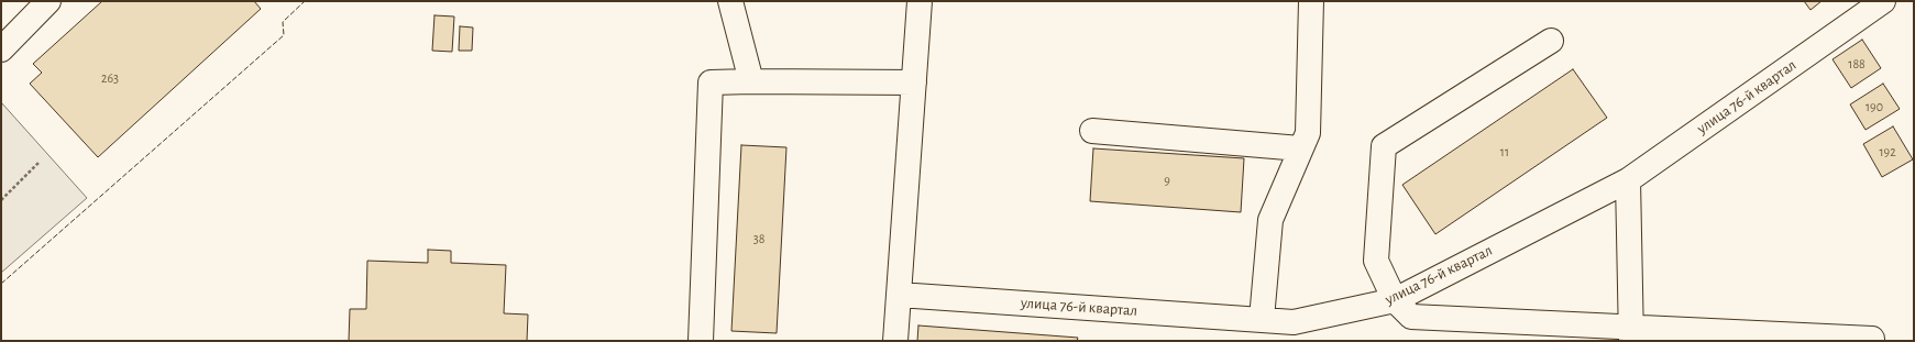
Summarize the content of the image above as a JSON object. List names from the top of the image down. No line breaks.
{"streets":{"street":["улица 76-й квартал"]},"house_numbers":["188","263","190","11","192","9","38"]}
